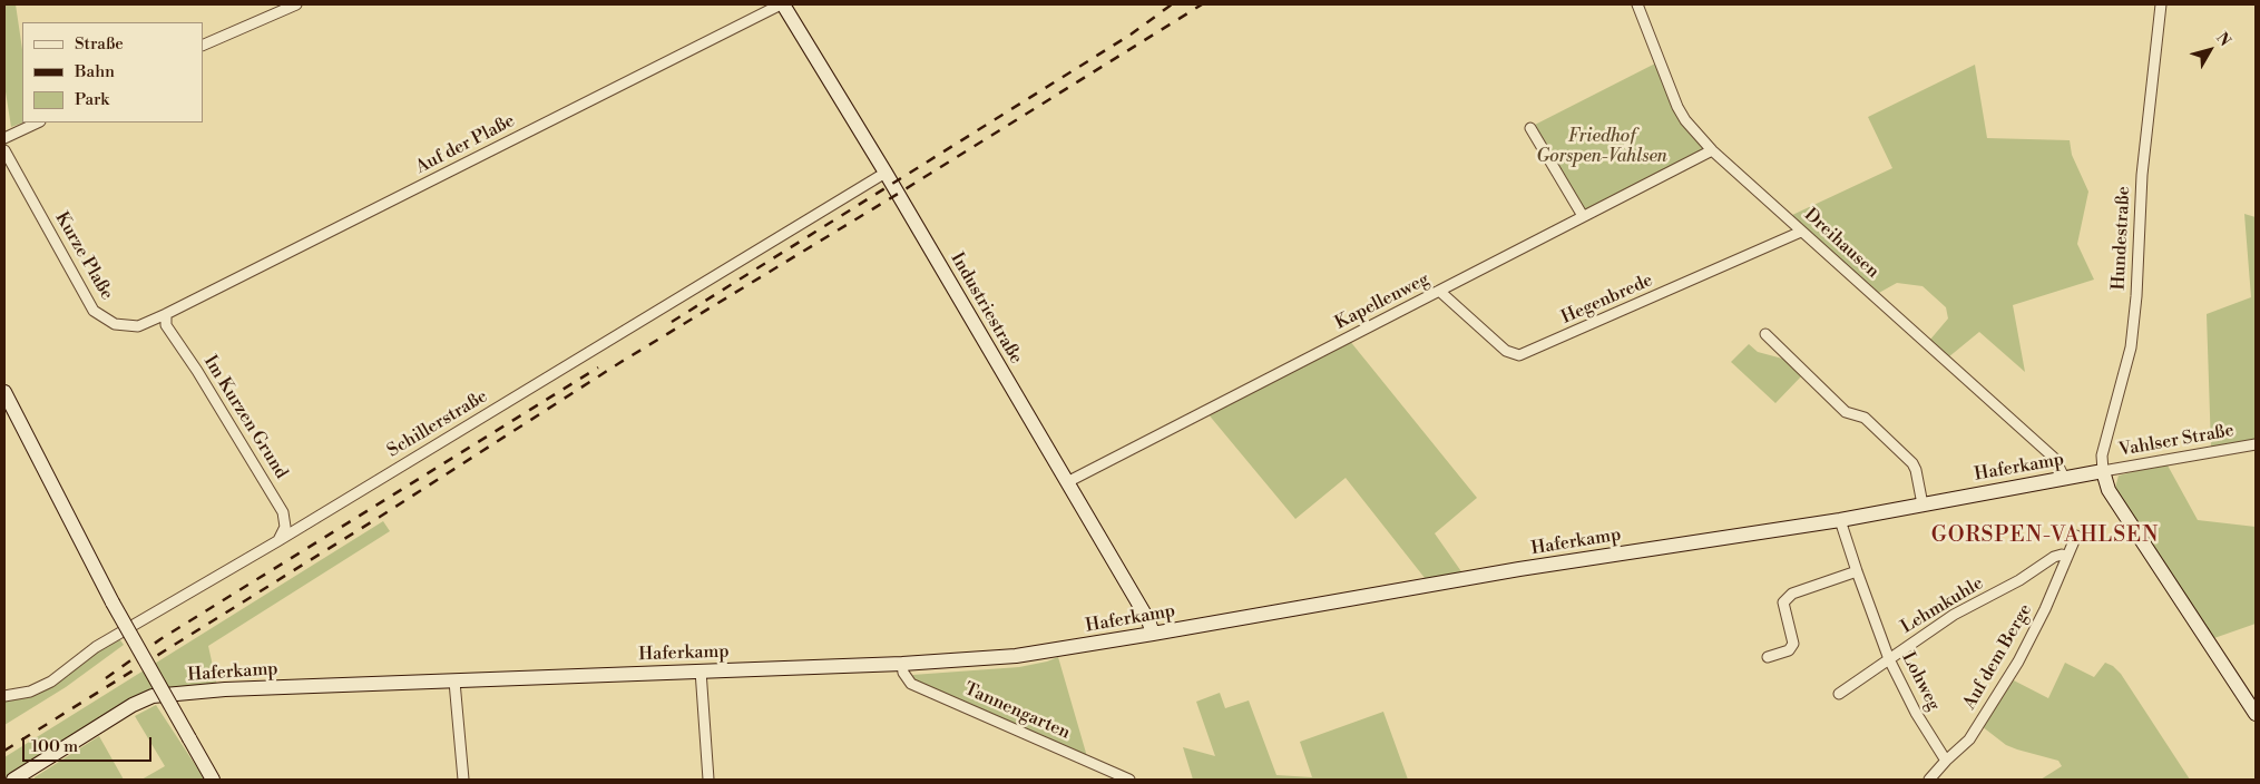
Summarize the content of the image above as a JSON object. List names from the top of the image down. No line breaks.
{"streets":{"street":["Auf der Plaße","Hundestraße","Dreihausen","Kurze Plaße","Hegenbrede","Kapellenweg","Industriestraße","Im Kurzen Grund","Schillerstraße","Vahlser Straße","Haferkamp","Lehmkuhle","Auf dem Berge","Lohweg","Tannengarten"]},"crossings":[["Auf der Plaße","Kurze Plaße"],["Auf der Plaße","Industriestraße"],["Auf der Plaße","Im Kurzen Grund"],["Hundestraße","Vahlser Straße"],["Hundestraße","Haferkamp"],["Dreihausen","Hegenbrede"],["Dreihausen","Kapellenweg"],["Dreihausen","Haferkamp"],["Kurze Plaße","Im Kurzen Grund"],["Hegenbrede","Kapellenweg"],["Kapellenweg","Industriestraße"],["Industriestraße","Schillerstraße"],["Industriestraße","Haferkamp"],["Im Kurzen Grund","Schillerstraße"],["Vahlser Straße","Haferkamp"],["Haferkamp","Lohweg"],["Haferkamp","Tannengarten"],["Lehmkuhle","Auf dem Berge"],["Lehmkuhle","Lohweg"],["Auf dem Berge","Lohweg"]],"districts":["GORSPEN-VAHLSEN"],"parks":["Friedhof Gorspen-Vahlsen"],"legend":["Straße","Bahn","Park"],"scale_bar":"100 m","north":"top right"}
